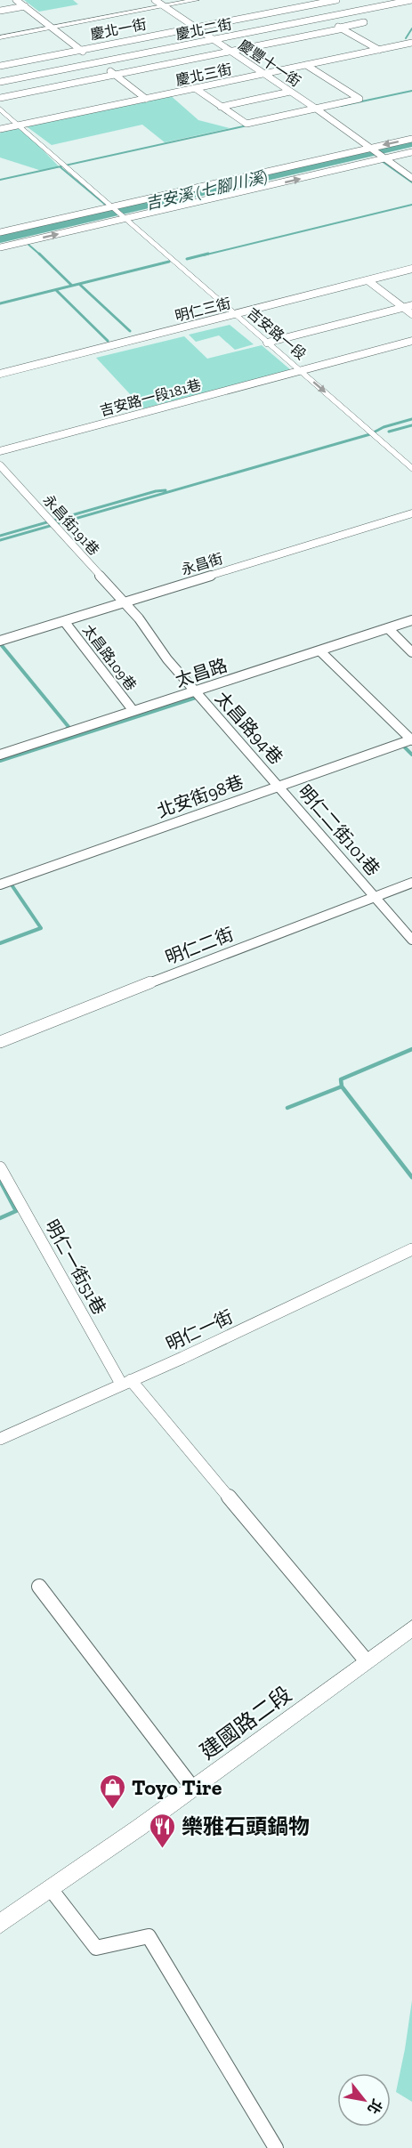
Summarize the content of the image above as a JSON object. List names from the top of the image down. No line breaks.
{"streets":{"street":["慶北一街","慶北二街","慶豐十一街","慶北三街","明仁三街","吉安路一段","吉安路一段181巷","永昌街191巷","永昌街","太昌路109巷","太昌路","太昌路94巷","北安街98巷","明仁二街101巷","明仁二街","明仁一街51巷","明仁一街","建國路二段"]},"crossings":[["慶北一街","慶豐十一街"],["慶北二街","慶豐十一街"],["慶豐十一街","慶北三街"],["明仁三街","吉安路一段"],["吉安路一段","吉安路一段181巷"],["永昌街191巷","永昌街"],["永昌街191巷","太昌路"],["永昌街191巷","太昌路94巷"],["永昌街","太昌路109巷"],["太昌路109巷","太昌路"],["太昌路","太昌路94巷"],["太昌路94巷","北安街98巷"],["太昌路94巷","明仁二街101巷"],["北安街98巷","明仁二街101巷"],["明仁二街101巷","明仁二街"],["明仁一街51巷","明仁一街"],["明仁一街51巷","建國路二段"]],"water":["吉安溪 (七腳川溪)"],"places":{"shop":["Toyo Tire"],"restaurant":["樂雅石頭鍋物"]},"north":"bottom right"}
